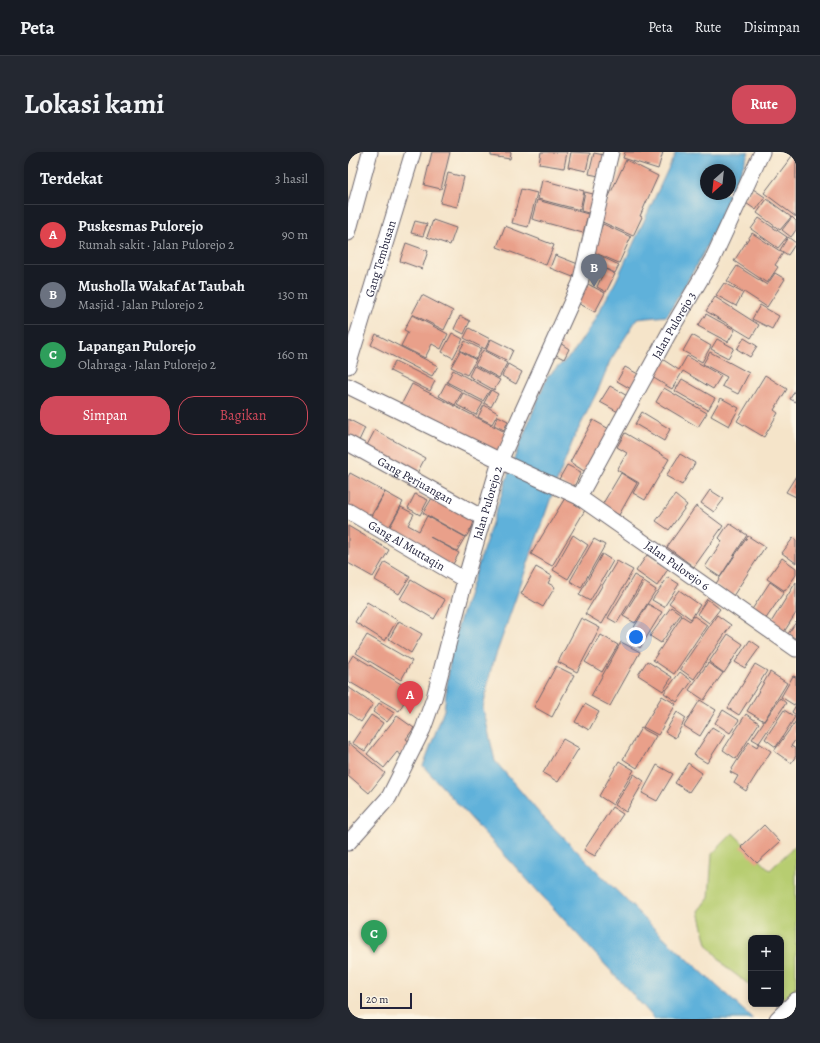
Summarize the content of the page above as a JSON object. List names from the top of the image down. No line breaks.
{"streets":{"street":["Gang Tembusan","Jalan Pulorejo 3","Gang Perjuangan","Jalan Pulorejo 2","Gang Al Muttaqin","Jalan Pulorejo 6"]},"crossings":[["Jalan Pulorejo 3","Jalan Pulorejo 6"],["Gang Perjuangan","Jalan Pulorejo 2"],["Jalan Pulorejo 2","Gang Al Muttaqin"],["Jalan Pulorejo 2","Jalan Pulorejo 6"]],"scale_bar":"20 m","north":"bottom left","page":{"header":"Peta","nav":["Peta","Rute","Disimpan"],"title":"Lokasi kami","buttons":["Rute",["Simpan","Bagikan"]],"heading":["Terdekat","3 hasil"],"list":[{"mark":"A","name":"Puskesmas Pulorejo","note":"Rumah sakit · Jalan Pulorejo 2","value":"90 m"},{"mark":"B","name":"Musholla Wakaf At Taubah","note":"Masjid · Jalan Pulorejo 2","value":"130 m"},{"mark":"C","name":"Lapangan Pulorejo","note":"Olahraga · Jalan Pulorejo 2","value":"160 m"}],"pins":["B","A","C"],"map_buttons":["+","−"],"scale":"20 m"}}
